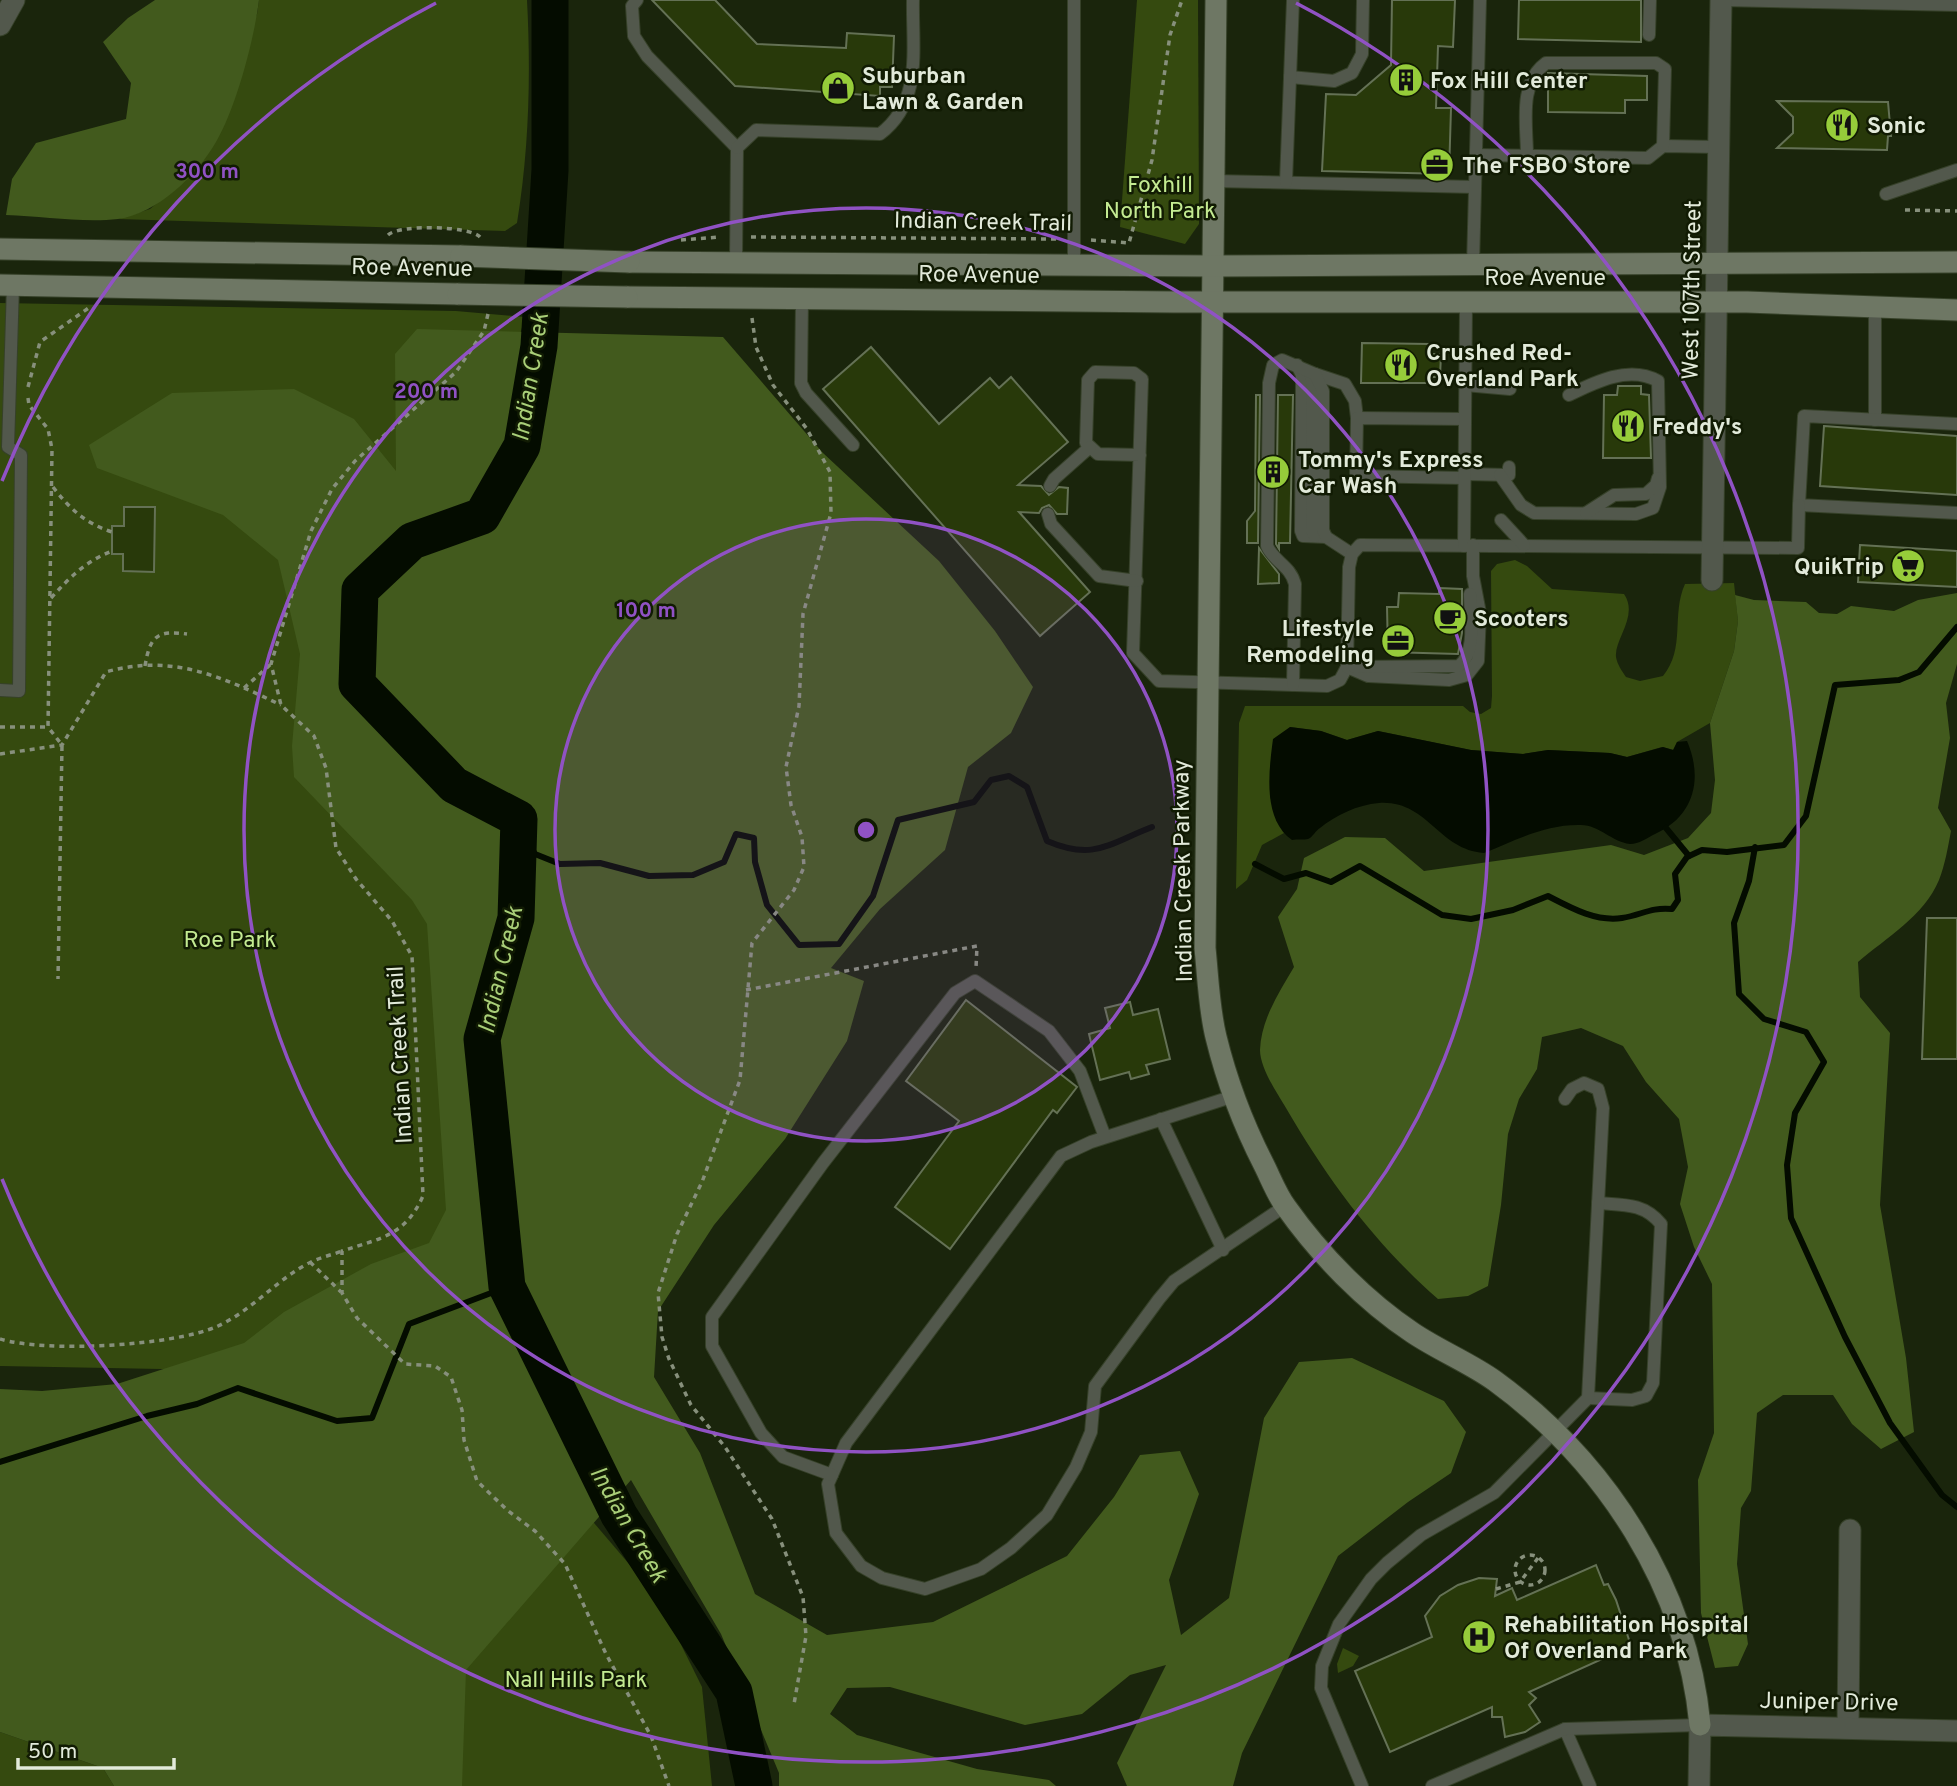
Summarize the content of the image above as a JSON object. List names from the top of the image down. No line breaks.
{"streets":{"main road":["Roe Avenue","Indian Creek Parkway"],"street":["West 107th Street","Juniper Drive"],"path":["Indian Creek Trail"]},"crossings":[["Roe Avenue","West 107th Street"],["Roe Avenue","Indian Creek Parkway"],["Indian Creek Parkway","Juniper Drive"]],"water":["Indian Creek"],"parks":["Foxhill North Park","Roe Park","Nall Hills Park"],"places":{"building":["Fox Hill Center","Tommy's Express Car Wash"],"shop":["Suburban Lawn & Garden"],"restaurant":["Sonic","Crushed Red- Overland Park","Freddy's"],"office":["The FSBO Store","Lifestyle Remodeling"],"supermarket":["QuikTrip"],"cafe":["Scooters"],"hospital":["Rehabilitation Hospital Of Overland Park"]},"scale_bar":"50 m","rings":["300 m","200 m","100 m"]}
